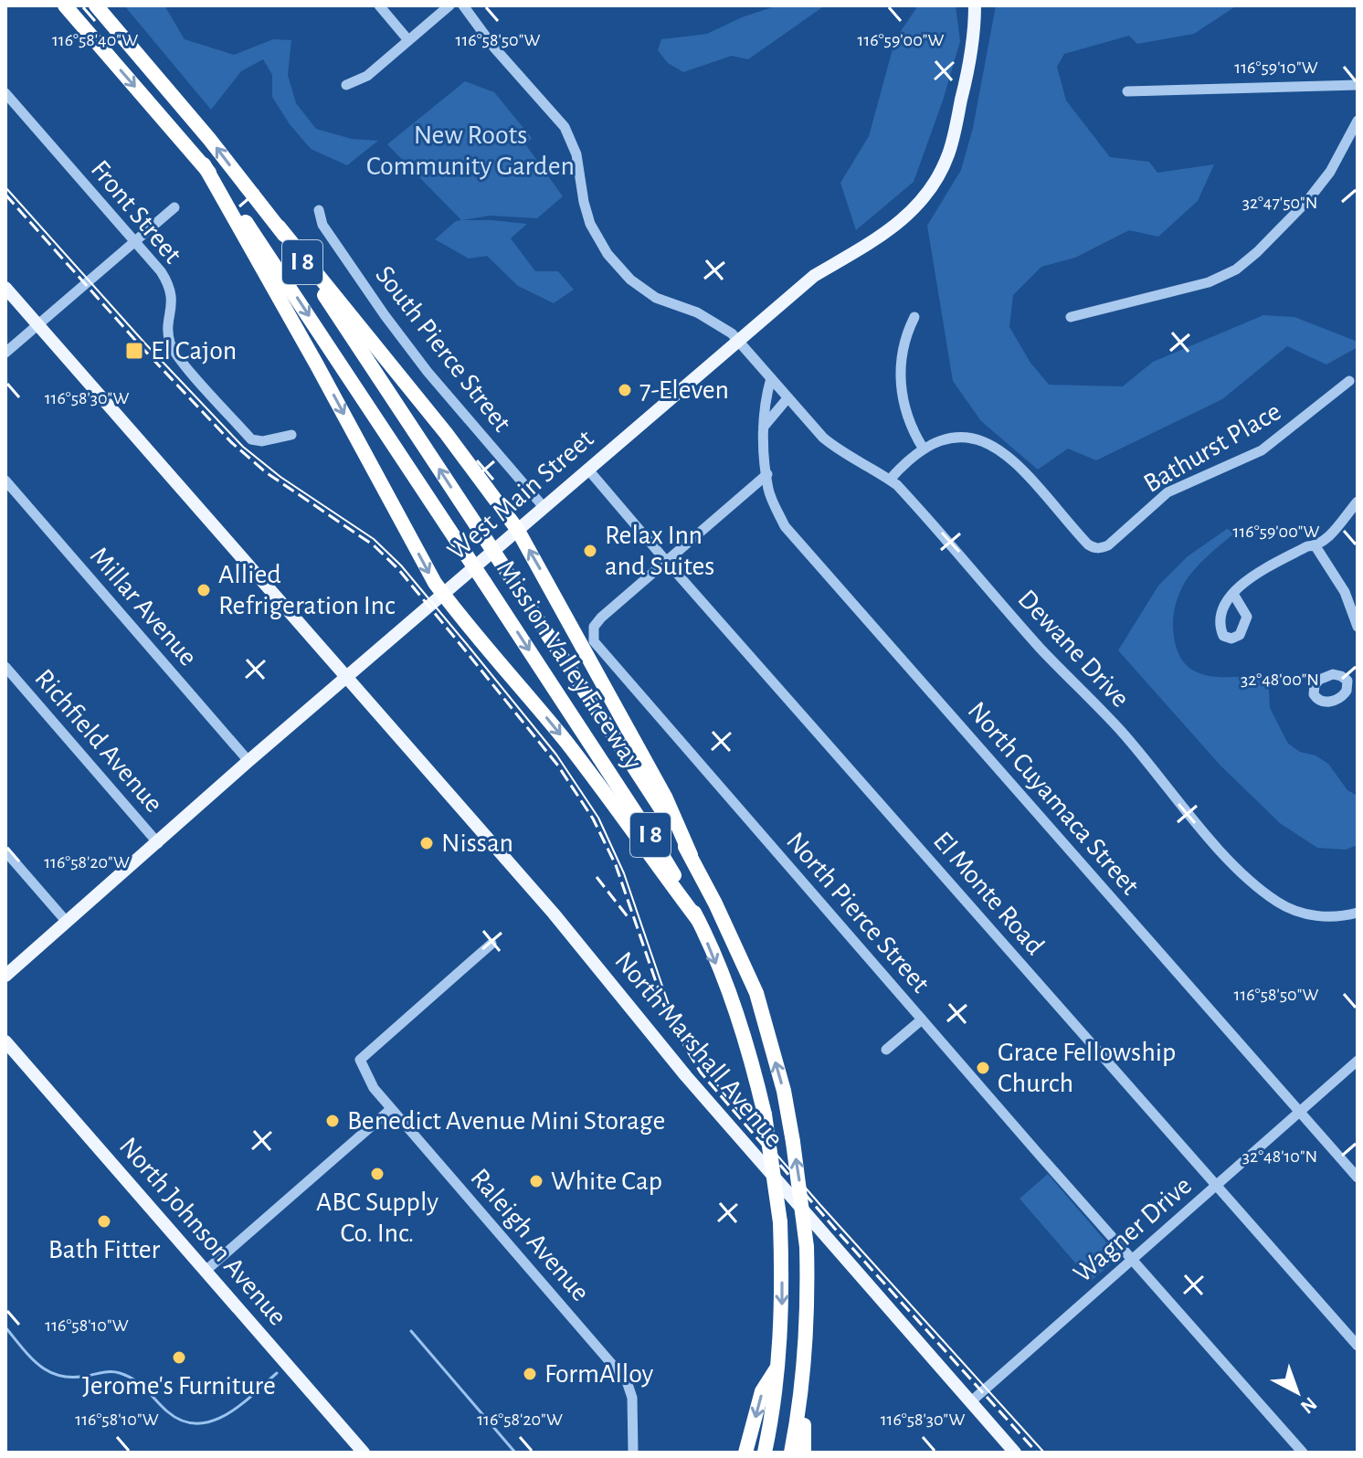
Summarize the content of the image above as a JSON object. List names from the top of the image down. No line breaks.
{"streets":{"highway":["I 8","Mission Valley Freeway"],"main road":["West Main Street","North Marshall Avenue","North Johnson Avenue"],"street":["Front Street","South Pierce Street","Bathurst Place","Millar Avenue","Dewane Drive","Richfield Avenue","North Cuyamaca Street","El Monte Road","North Pierce Street","Wagner Drive","Raleigh Avenue"]},"crossings":[["South Pierce Street","West Main Street"],["West Main Street","Millar Avenue"],["West Main Street","Richfield Avenue"],["West Main Street","El Monte Road"],["West Main Street","North Marshall Avenue"],["Dewane Drive","North Cuyamaca Street"],["North Cuyamaca Street","Wagner Drive"],["El Monte Road","North Pierce Street"],["El Monte Road","Wagner Drive"],["North Pierce Street","Wagner Drive"],["North Marshall Avenue","Wagner Drive"]],"parks":["New Roots Community Garden"],"places":{"transit":["El Cajon"],"other":["7-Eleven","Relax Inn and Suites","Allied Refrigeration Inc","Nissan","Grace Fellowship Church","Benedict Avenue Mini Storage","ABC Supply Co. Inc.","White Cap","Bath Fitter","Jerome's Furniture","FormAlloy"]},"north":"bottom right","coordinates":["116°58'40\"W","116°58'50\"W","116°59'00\"W","116°59'10\"W","32°47'50\"N","116°58'30\"W","32°48'00\"N","116°58'20\"W","32°48'10\"N","116°58'10\"W"]}
